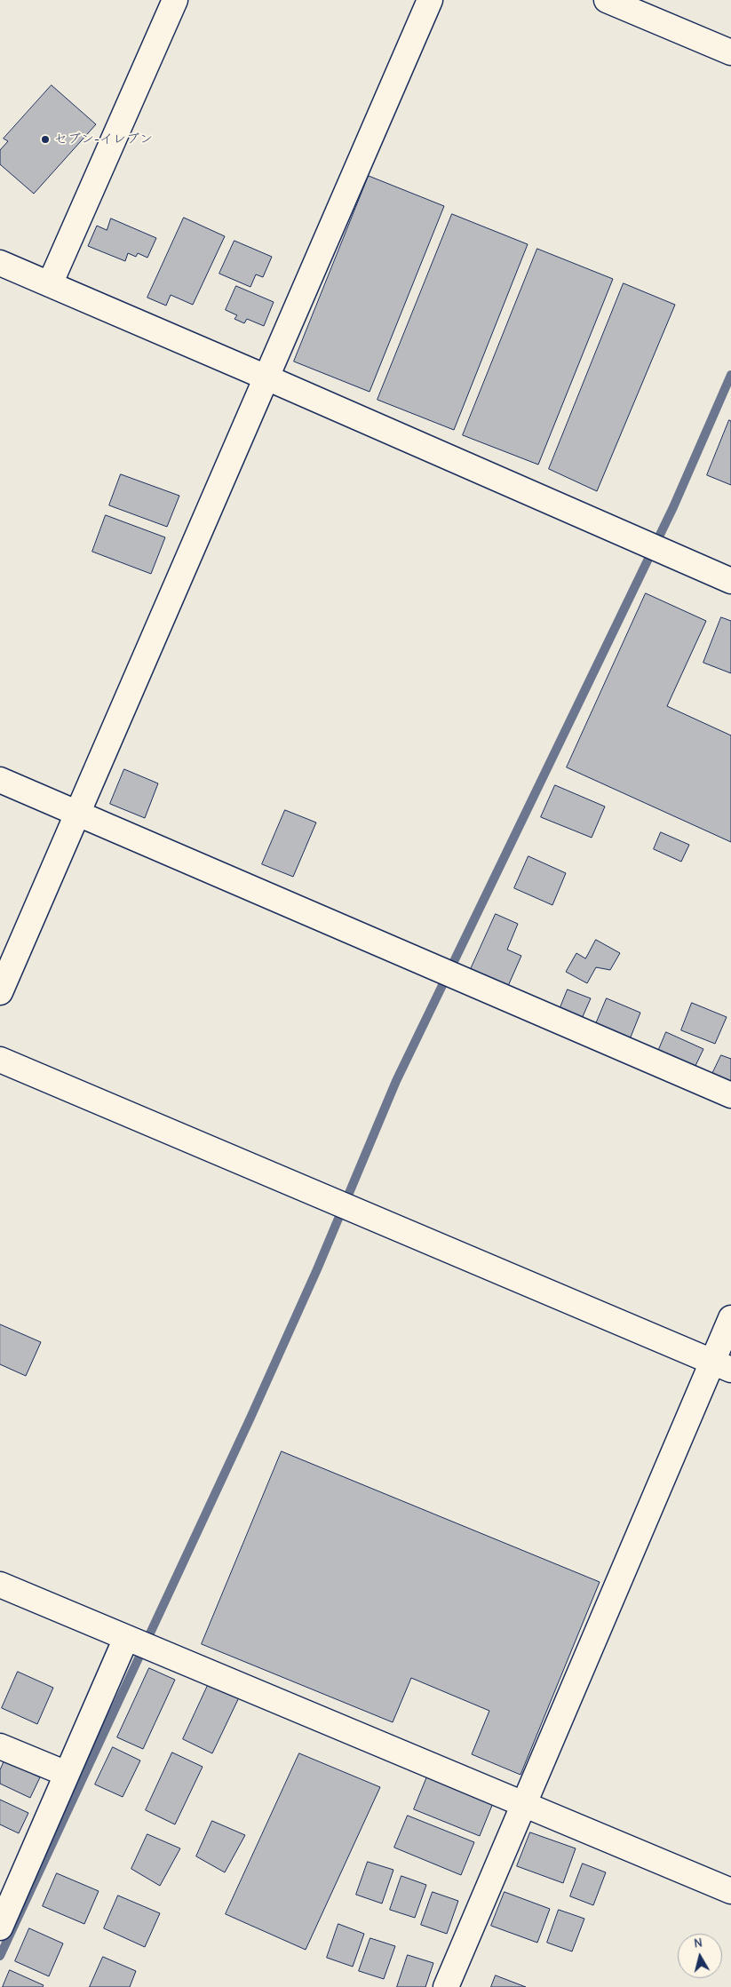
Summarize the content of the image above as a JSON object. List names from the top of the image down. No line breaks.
{"places":["セブン-イレブン"],"north":"top"}
